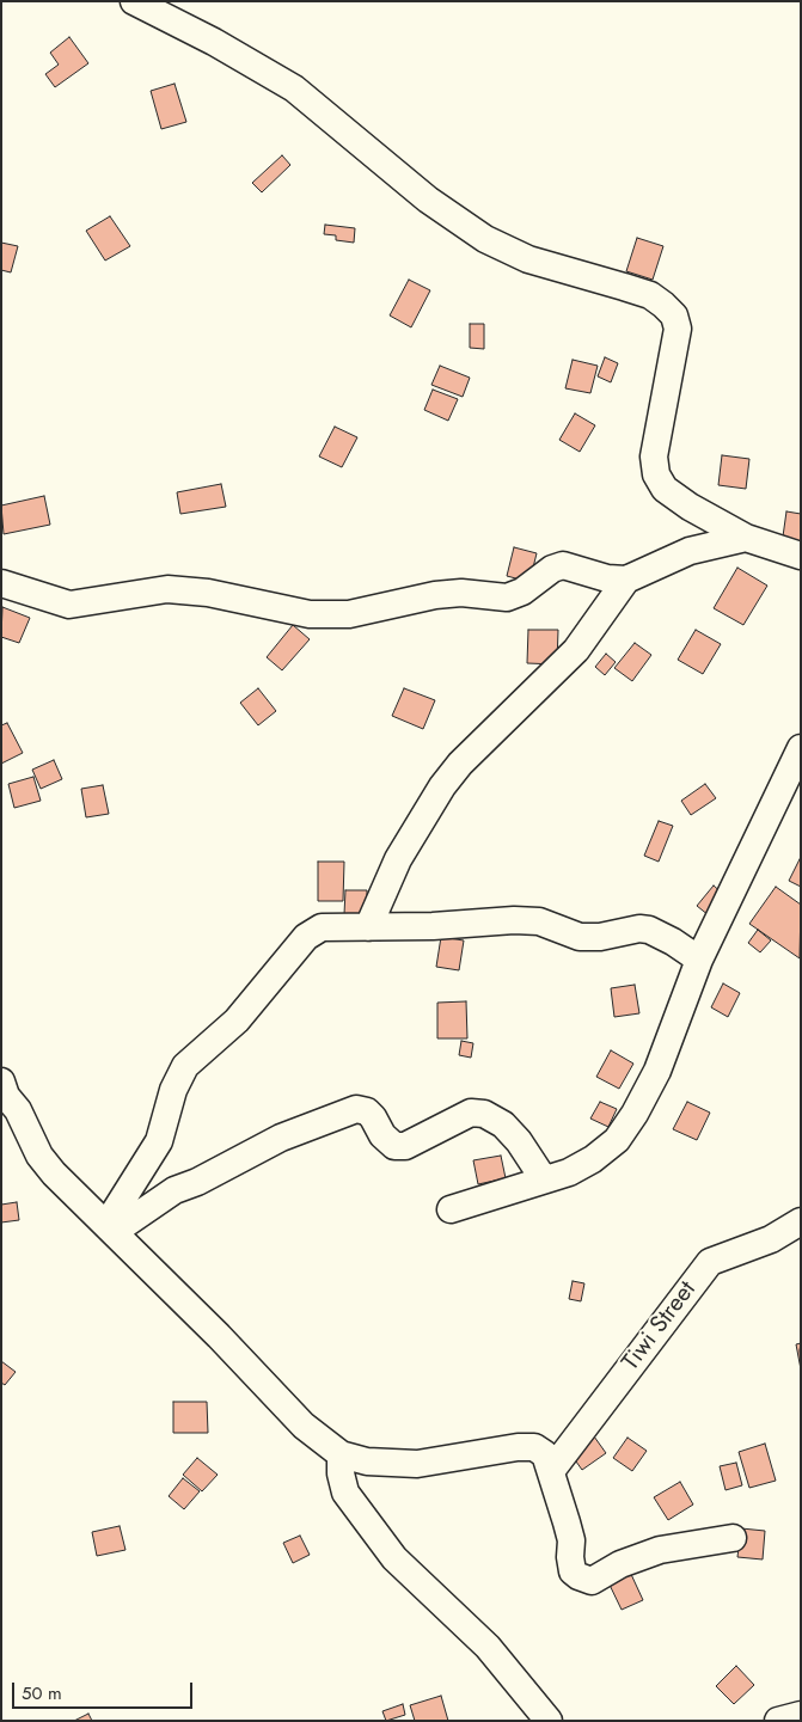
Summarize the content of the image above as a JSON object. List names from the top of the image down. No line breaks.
{"streets":{"street":["Tiwi Street"]},"scale_bar":"50 m"}
